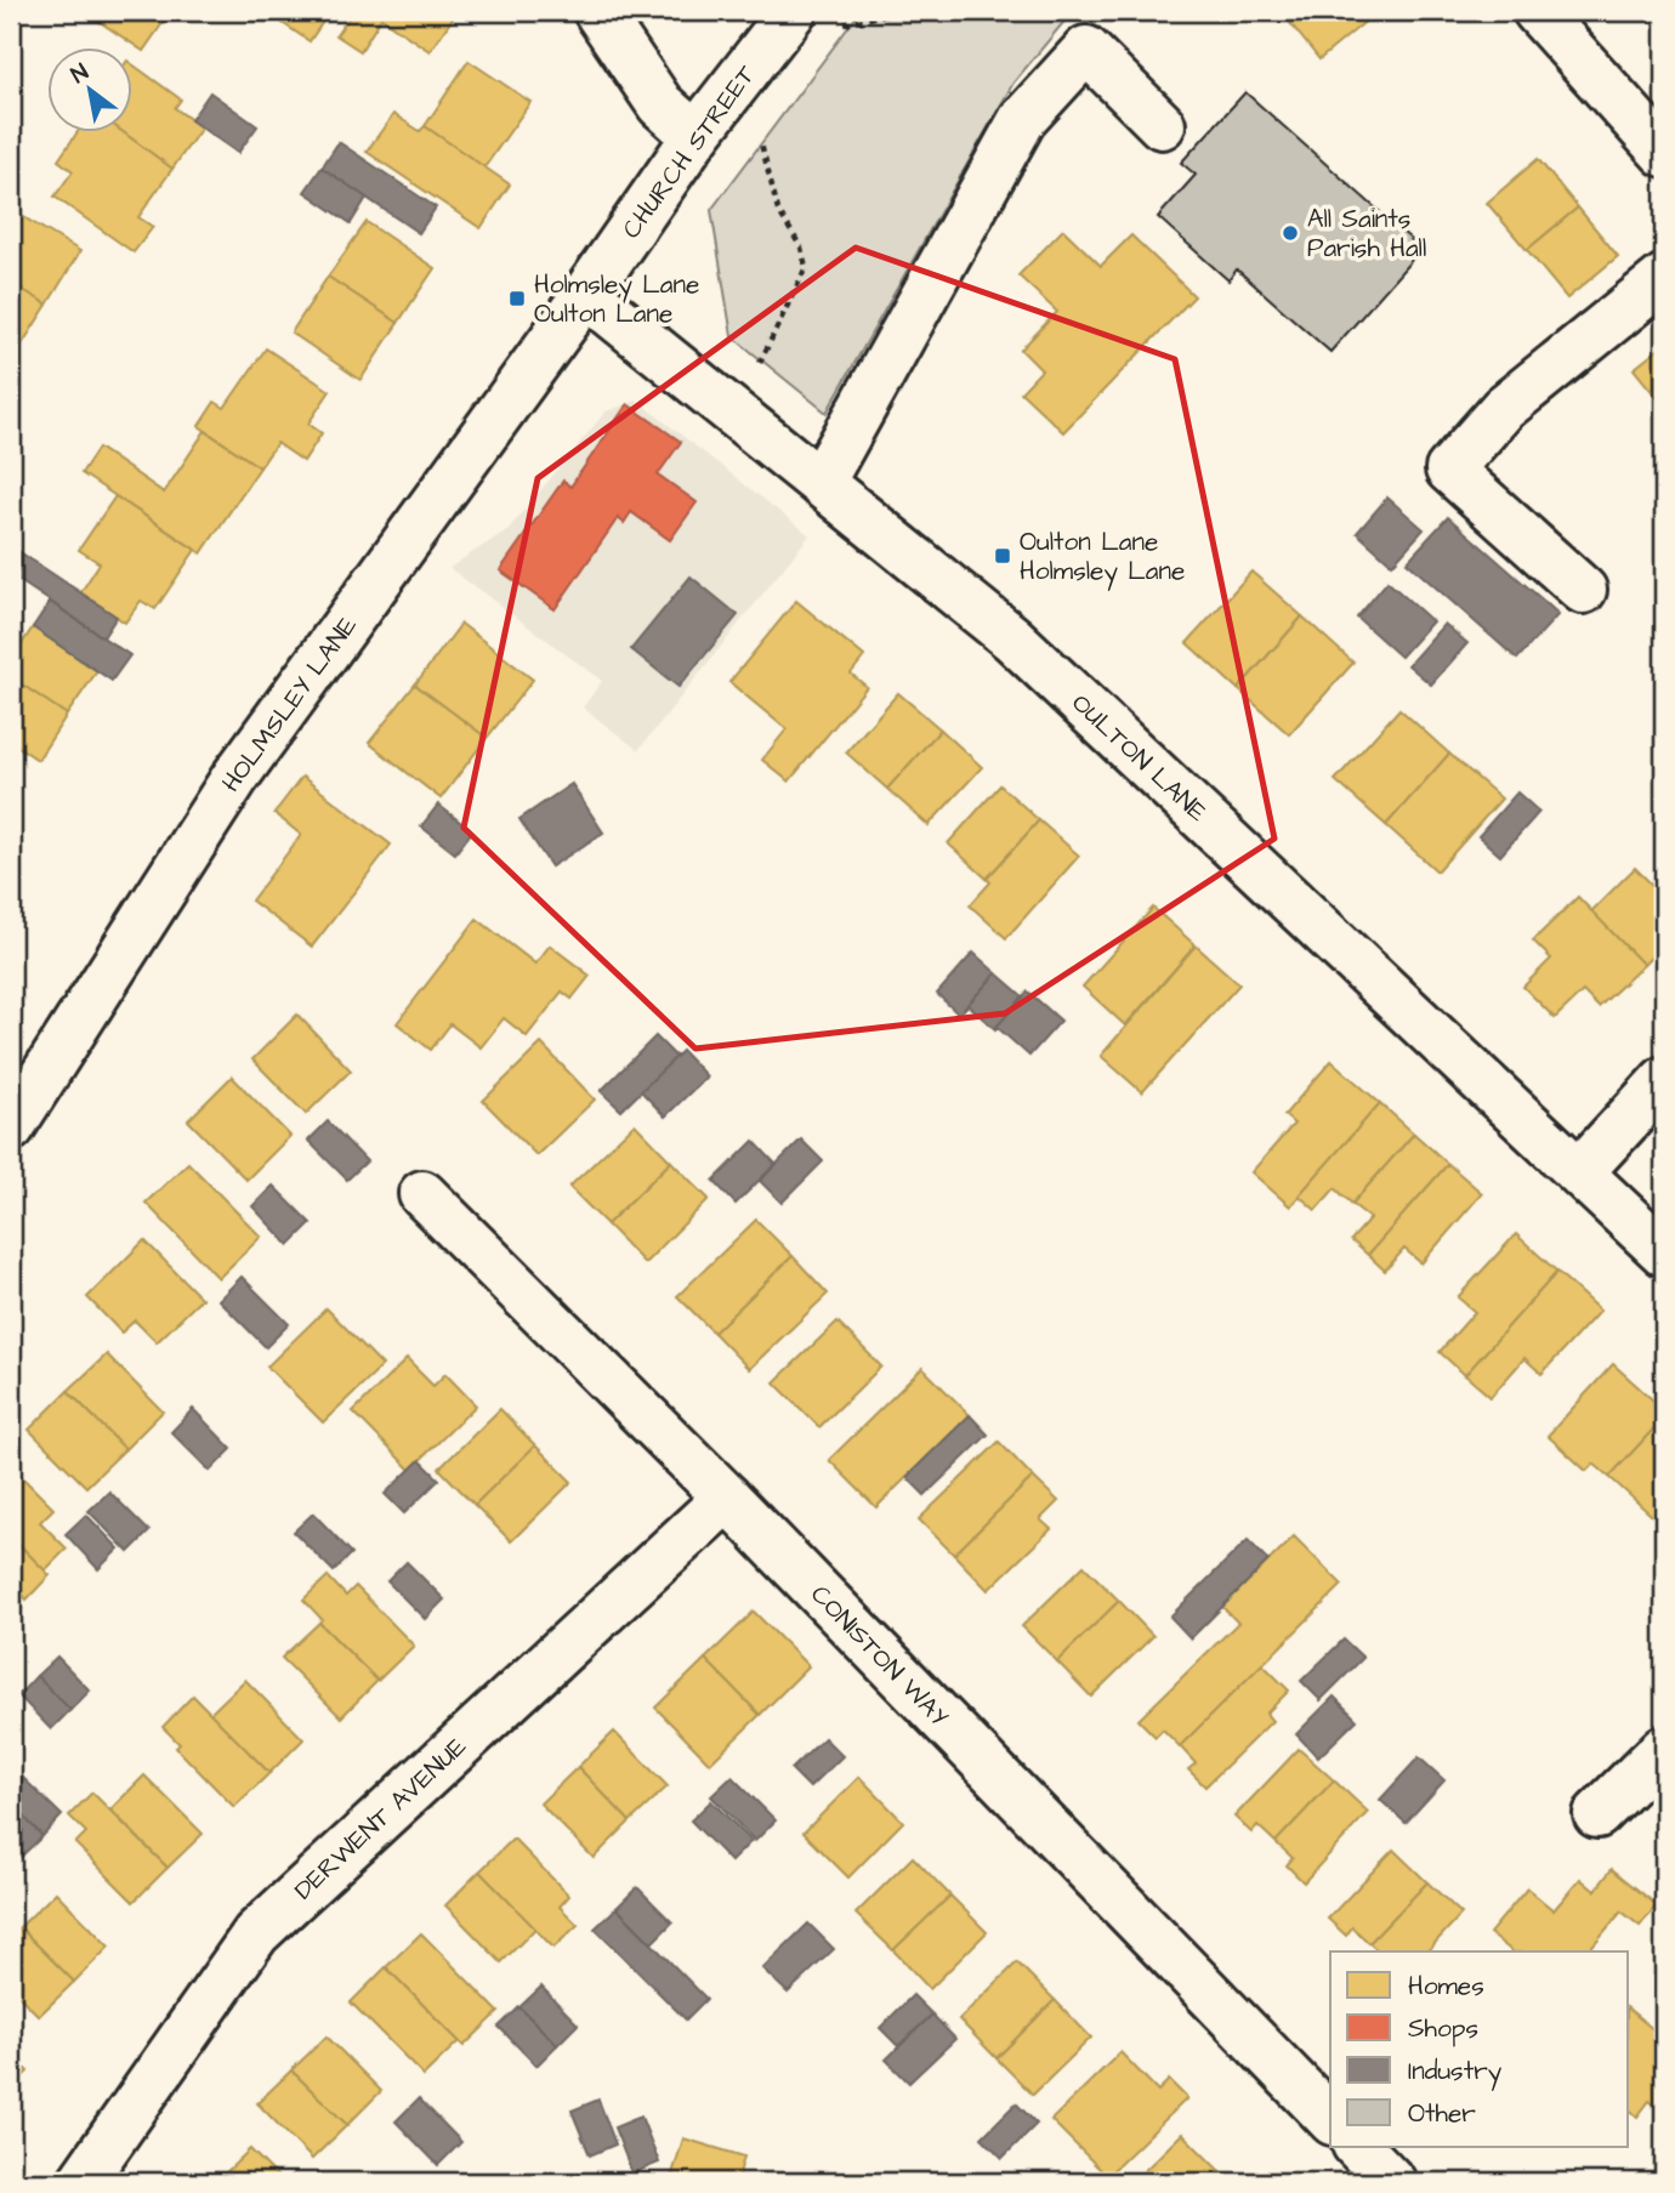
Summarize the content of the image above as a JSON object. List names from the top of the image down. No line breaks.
{"streets":{"street":["CHURCH STREET","HOLMSLEY LANE","OULTON LANE","CONISTON WAY","DERWENT AVENUE"]},"crossings":[["CHURCH STREET","HOLMSLEY LANE"],["CHURCH STREET","OULTON LANE"],["HOLMSLEY LANE","OULTON LANE"],["CONISTON WAY","DERWENT AVENUE"]],"places":{"other":["All Saints Parish Hall"],"transit":["Holmsley Lane Oulton Lane","Oulton Lane Holmsley Lane"]},"legend":["Homes","Shops","Industry","Other"],"north":"top left"}
